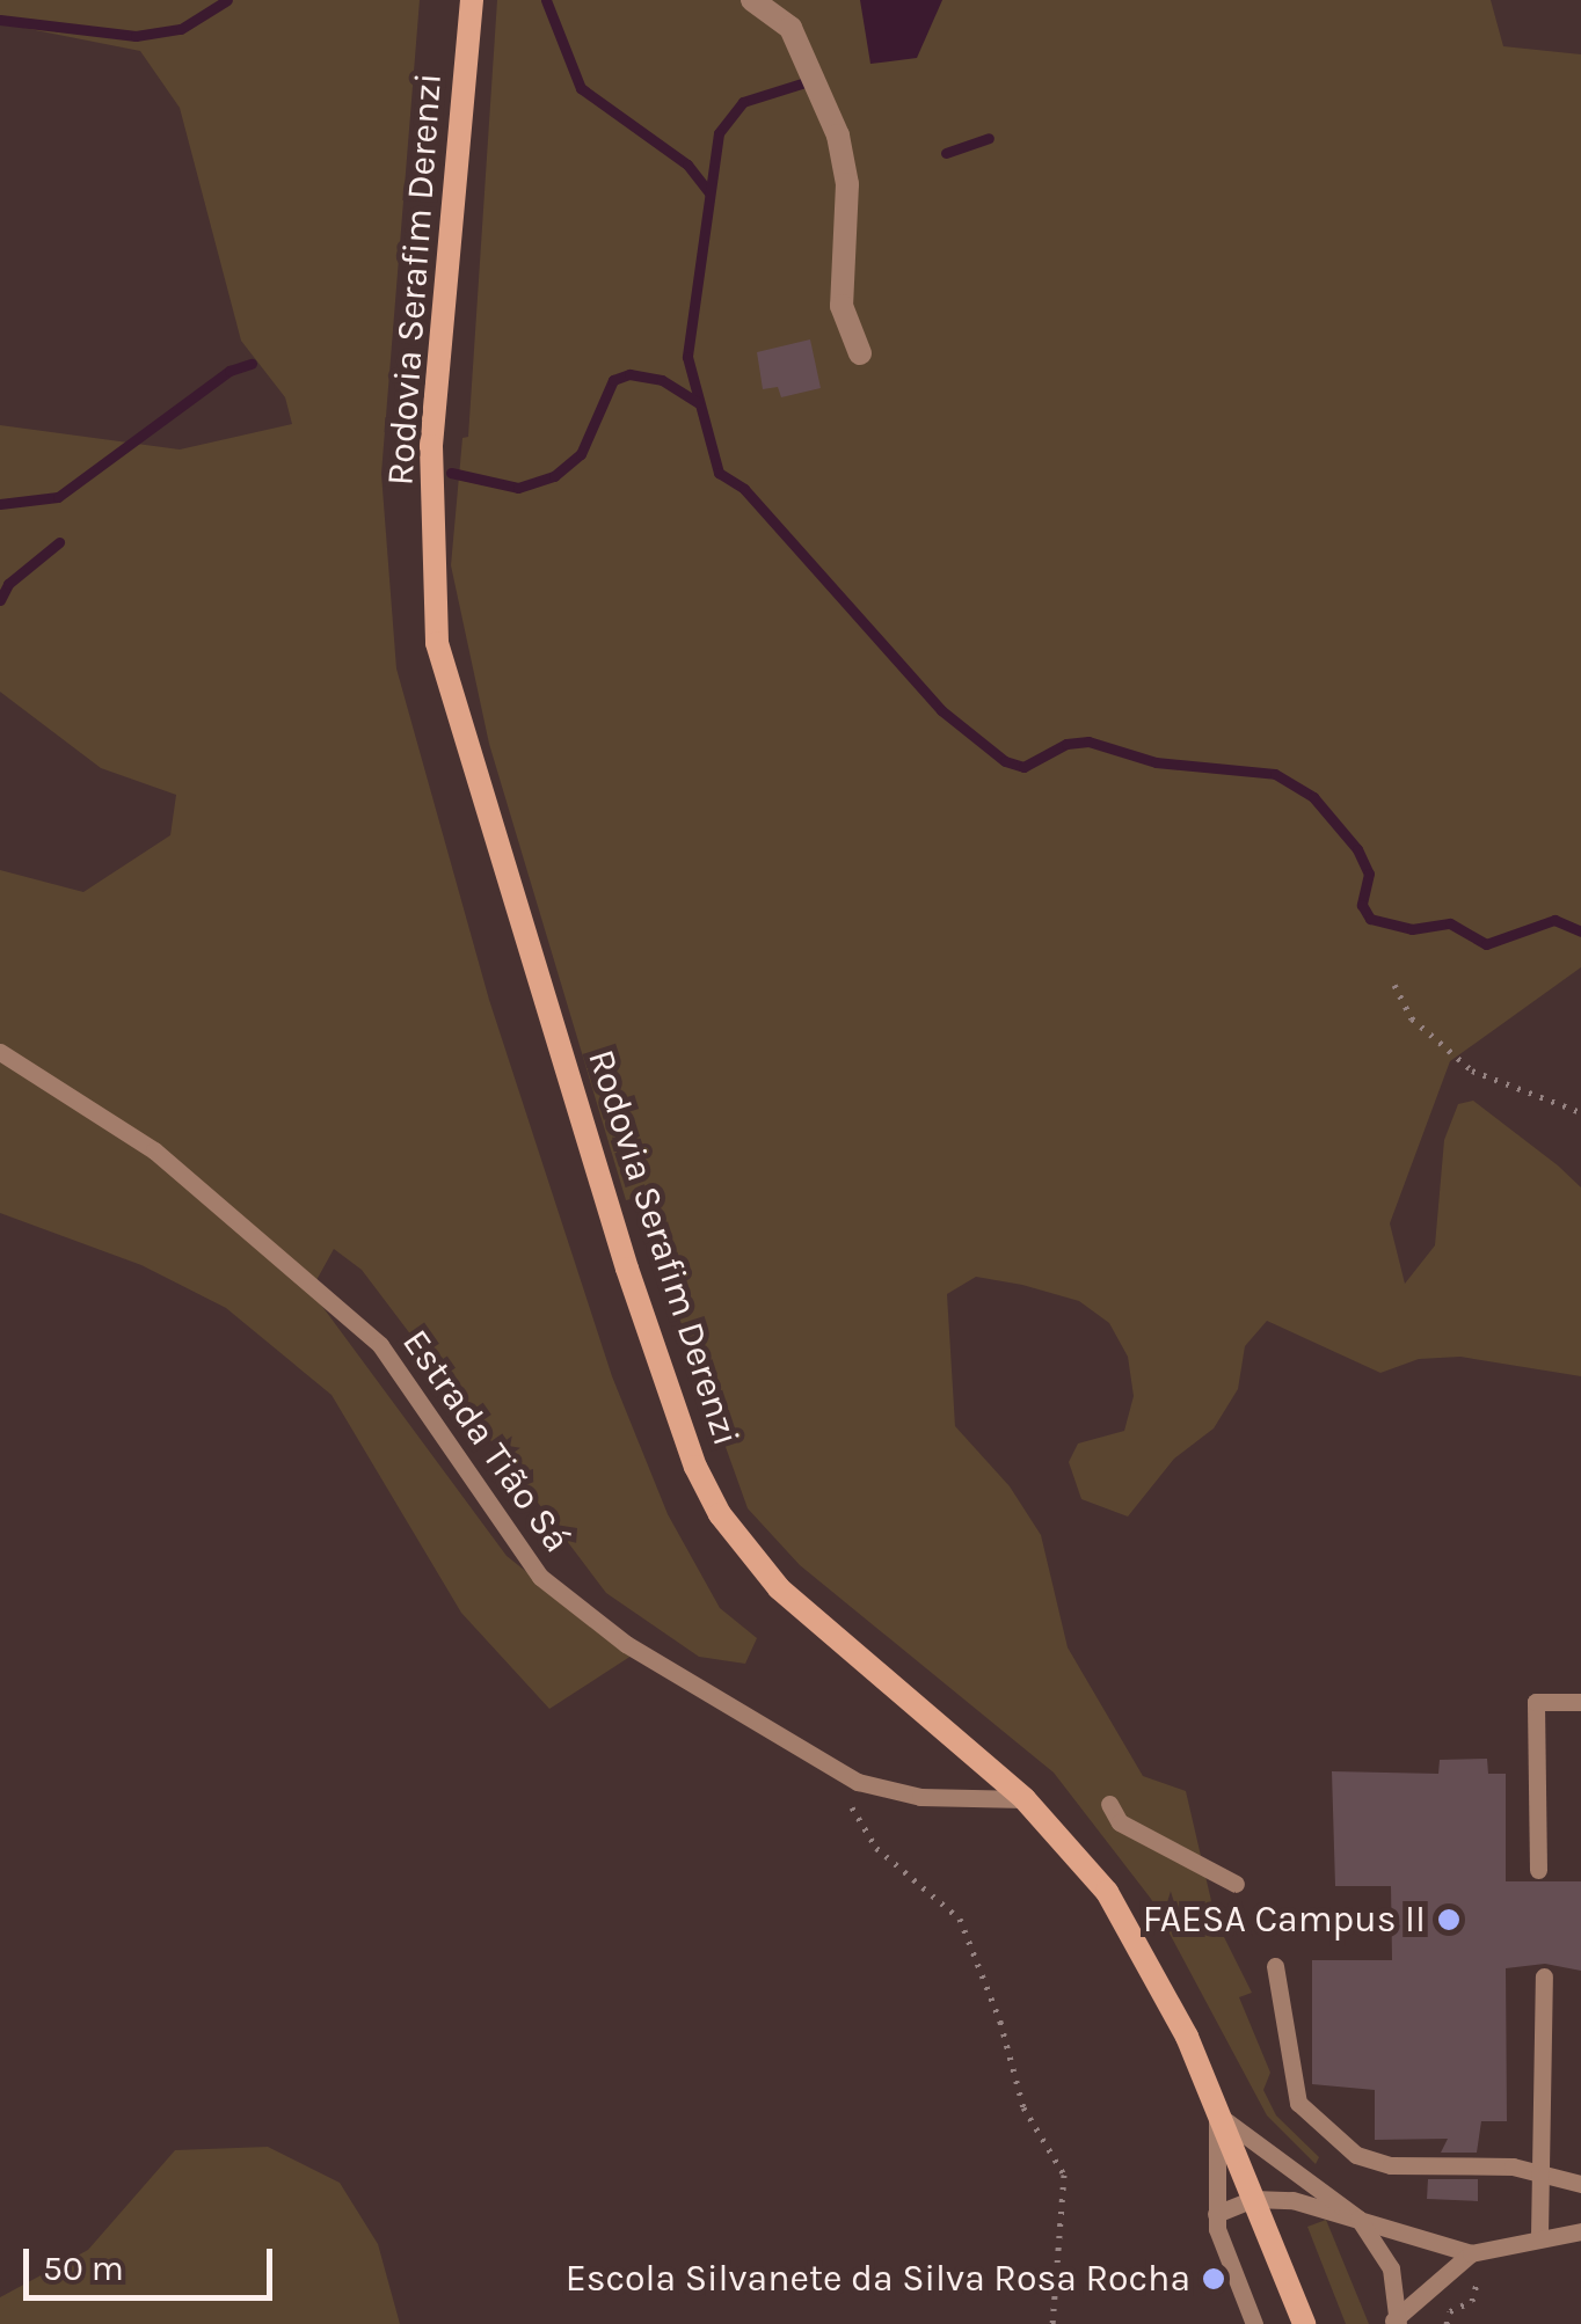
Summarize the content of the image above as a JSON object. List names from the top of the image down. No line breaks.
{"streets":{"main road":["Rodovia Serafim Derenzi"],"lane":["Estrada Tião Sá"]},"crossings":[["Rodovia Serafim Derenzi","Estrada Tião Sá"]],"places":["FAESA Campus II","Escola Silvanete da Silva Rosa Rocha"],"scale_bar":"50 m"}
